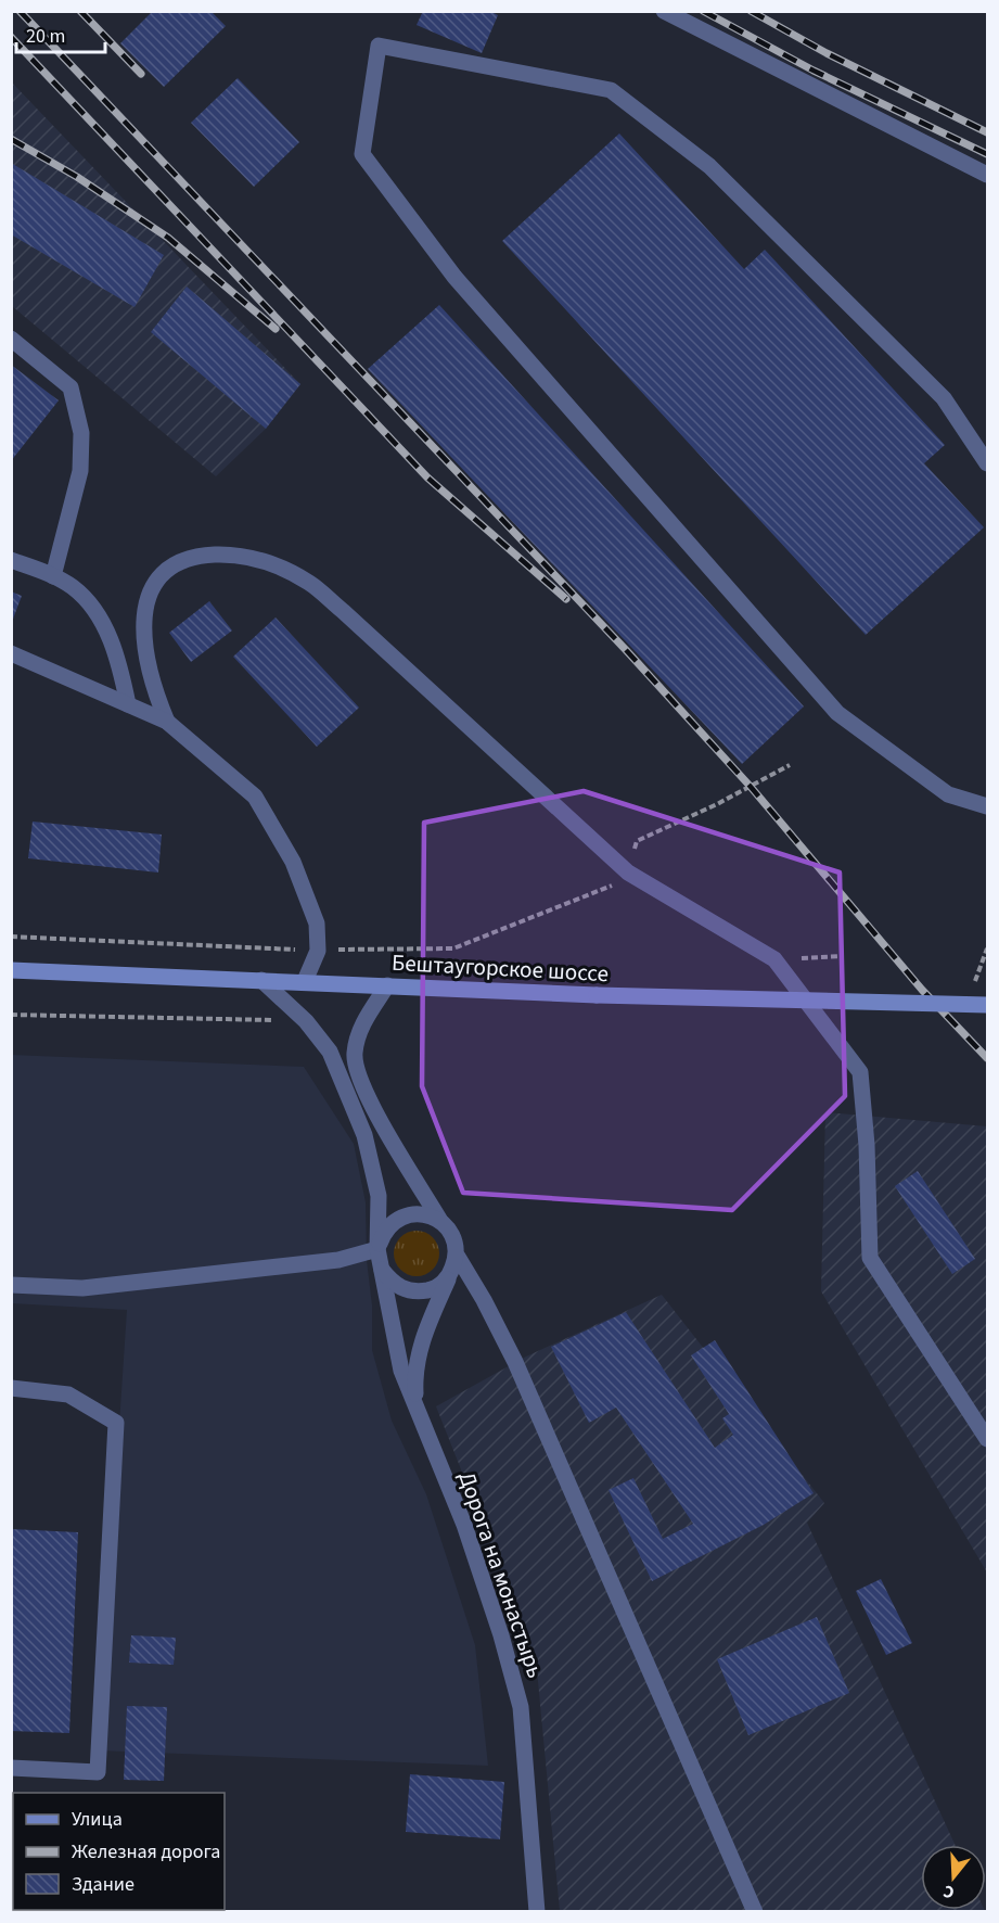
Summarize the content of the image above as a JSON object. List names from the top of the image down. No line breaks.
{"streets":{"main road":["Бештаугорское шоссе"],"street":["Дорога на монастырь"]},"legend":["Улица","Железная дорога","Здание"],"scale_bar":"20 m","north":"bottom"}
